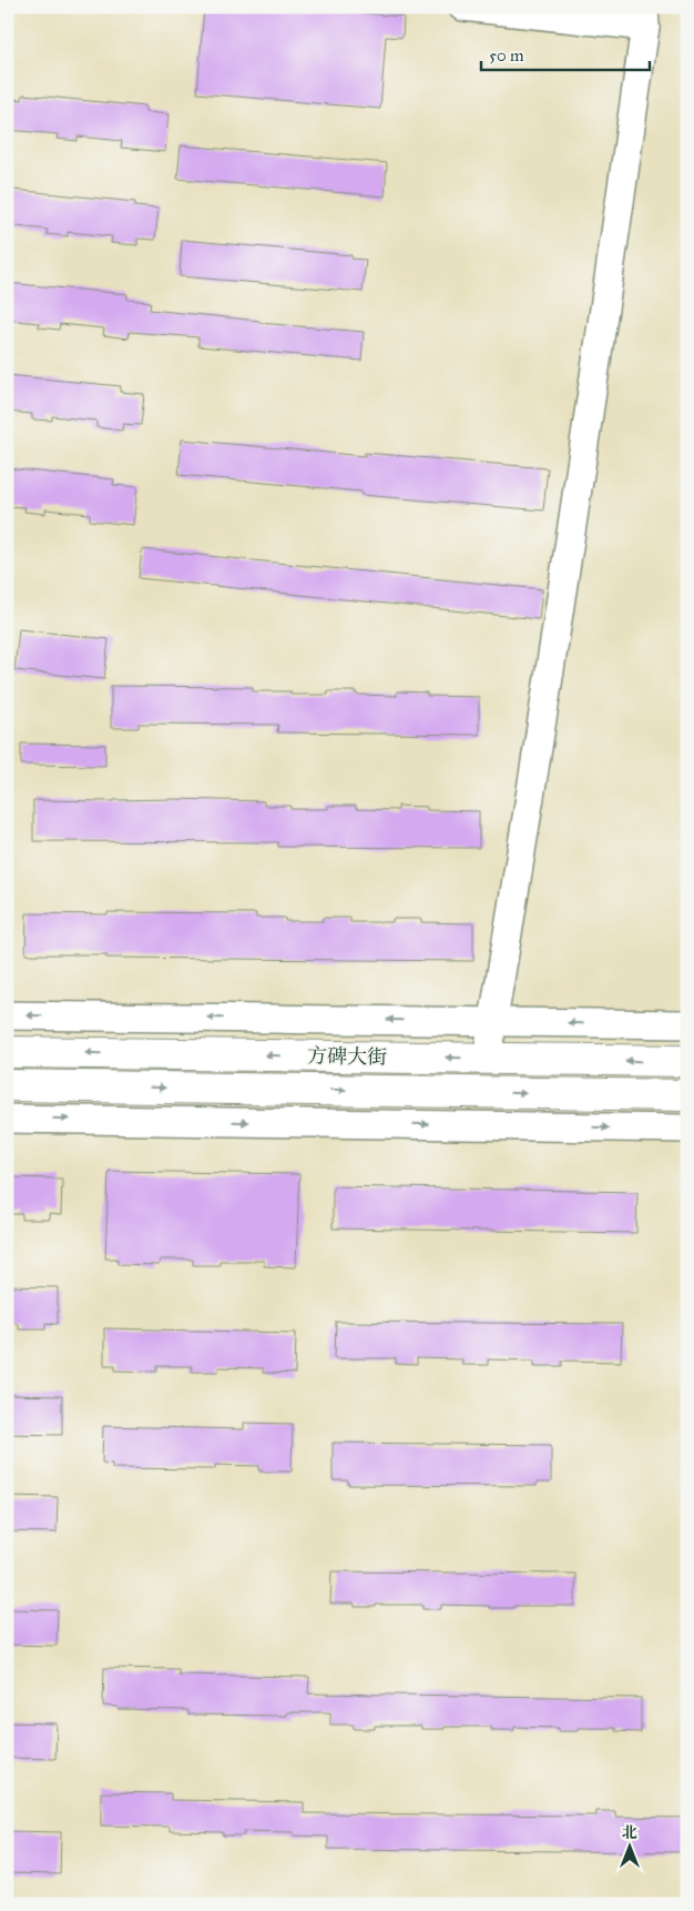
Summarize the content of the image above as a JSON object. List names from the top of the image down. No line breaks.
{"streets":{"main road":["方碑大街"]},"scale_bar":"50 m","north":"top"}
